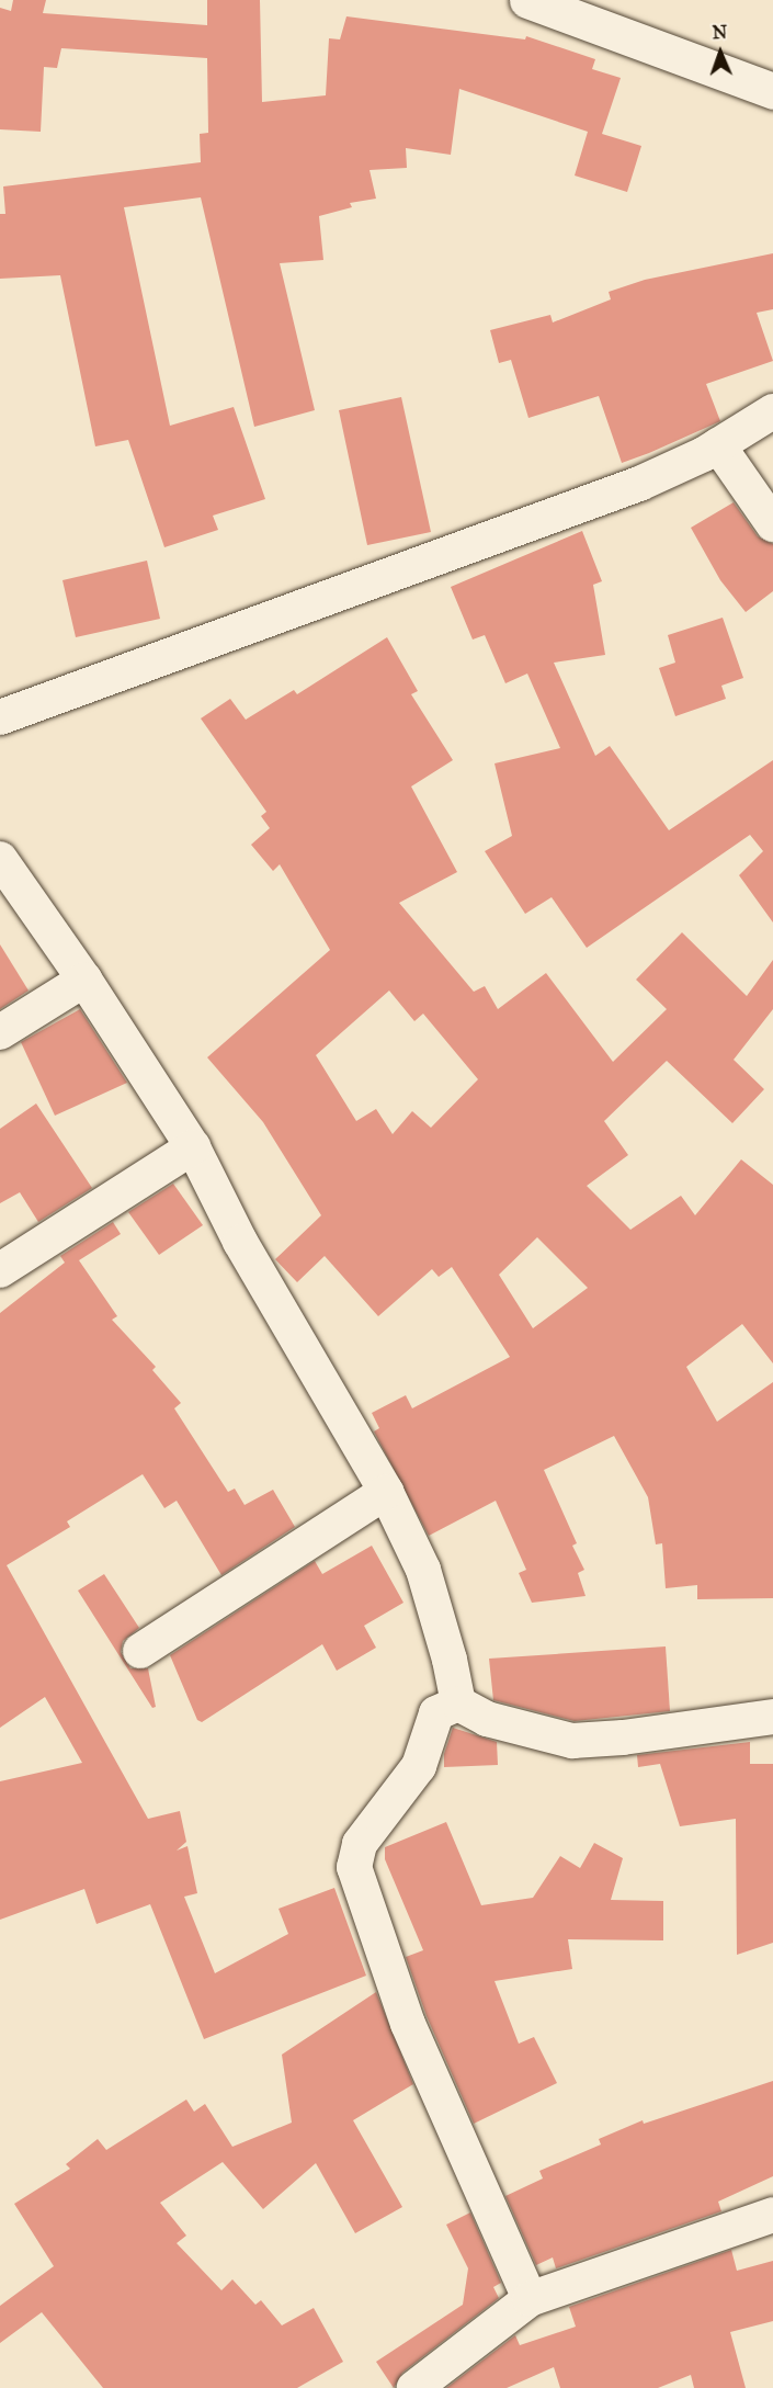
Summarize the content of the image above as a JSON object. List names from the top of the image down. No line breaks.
{"north":"top"}
